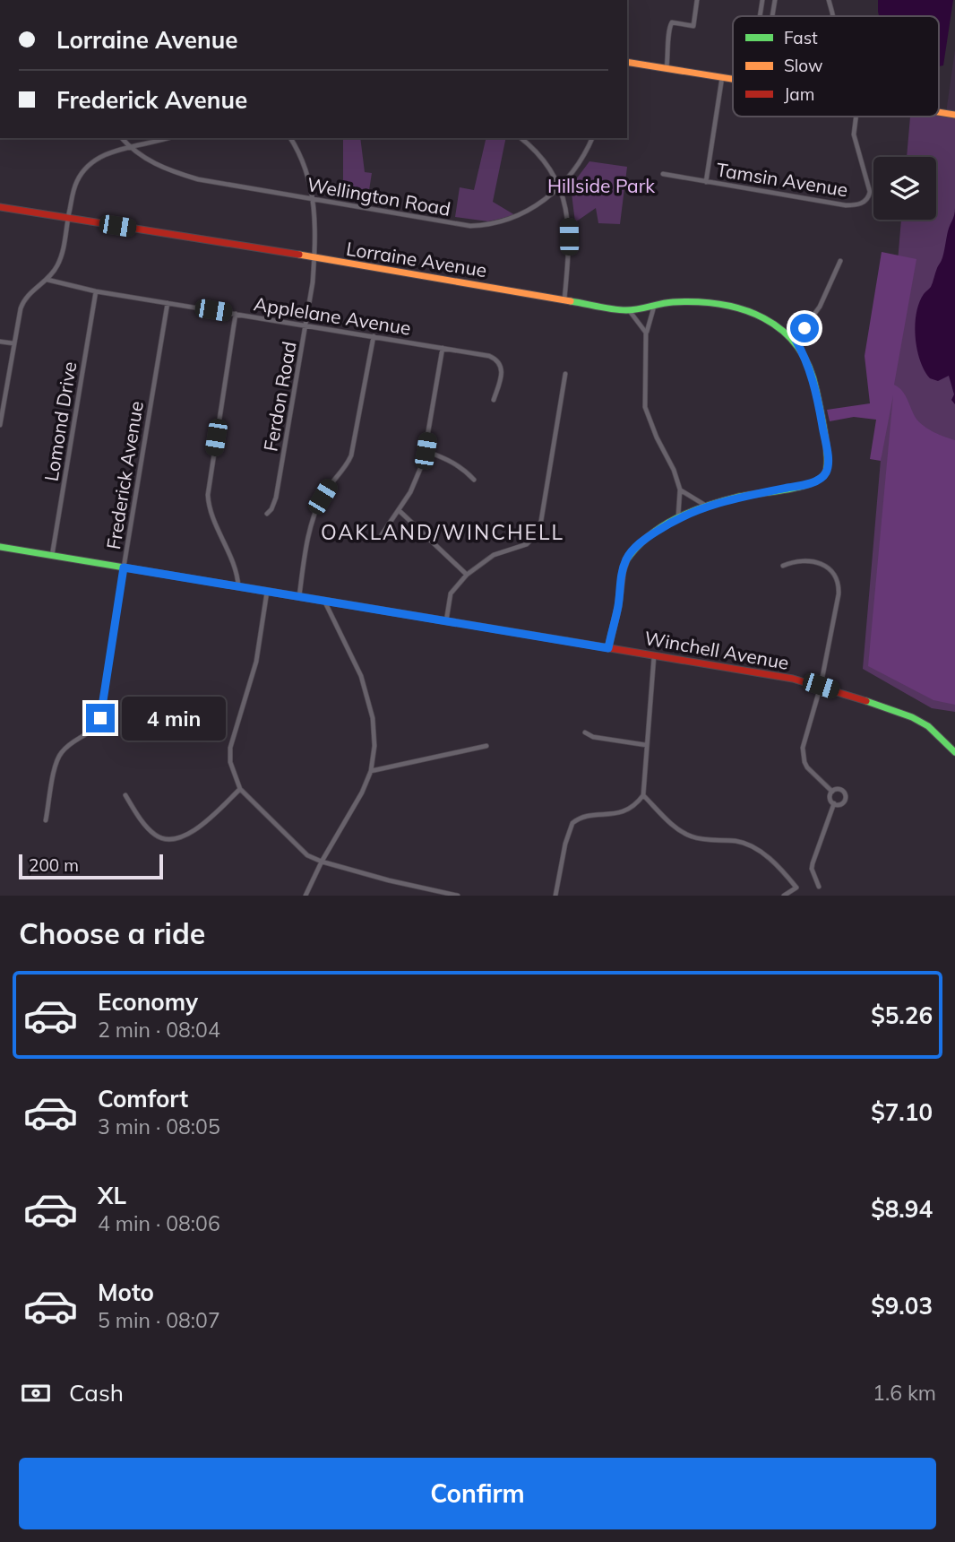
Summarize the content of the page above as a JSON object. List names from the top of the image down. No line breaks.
{"streets":{"street":["Tamsin Avenue","Wellington Road","Lorraine Avenue","Applelane Avenue","Ferdon Road","Lomond Drive","Frederick Avenue","Winchell Avenue"]},"crossings":[["Wellington Road","Ferdon Road"],["Lorraine Avenue","Ferdon Road"],["Applelane Avenue","Ferdon Road"],["Applelane Avenue","Lomond Drive"],["Applelane Avenue","Frederick Avenue"],["Lomond Drive","Winchell Avenue"],["Frederick Avenue","Winchell Avenue"]],"districts":["OAKLAND/WINCHELL"],"parks":["Hillside Park"],"legend":["Fast","Slow","Jam"],"scale_bar":"200 m","page":{"banner":["Lorraine Avenue","Frederick Avenue"],"bubble":"4 min","scale":"200 m","heading":"Choose a ride","list":[{"name":"Economy","note":"2 min · 08:04","value":"$5.26"},{"name":"Comfort","note":"3 min · 08:05","value":"$7.10"},{"name":"XL","note":"4 min · 08:06","value":"$8.94"},{"name":"Moto","note":"5 min · 08:07","value":"$9.03"}],"pay":["Cash","1.6 km"],"buttons":"Confirm"}}
